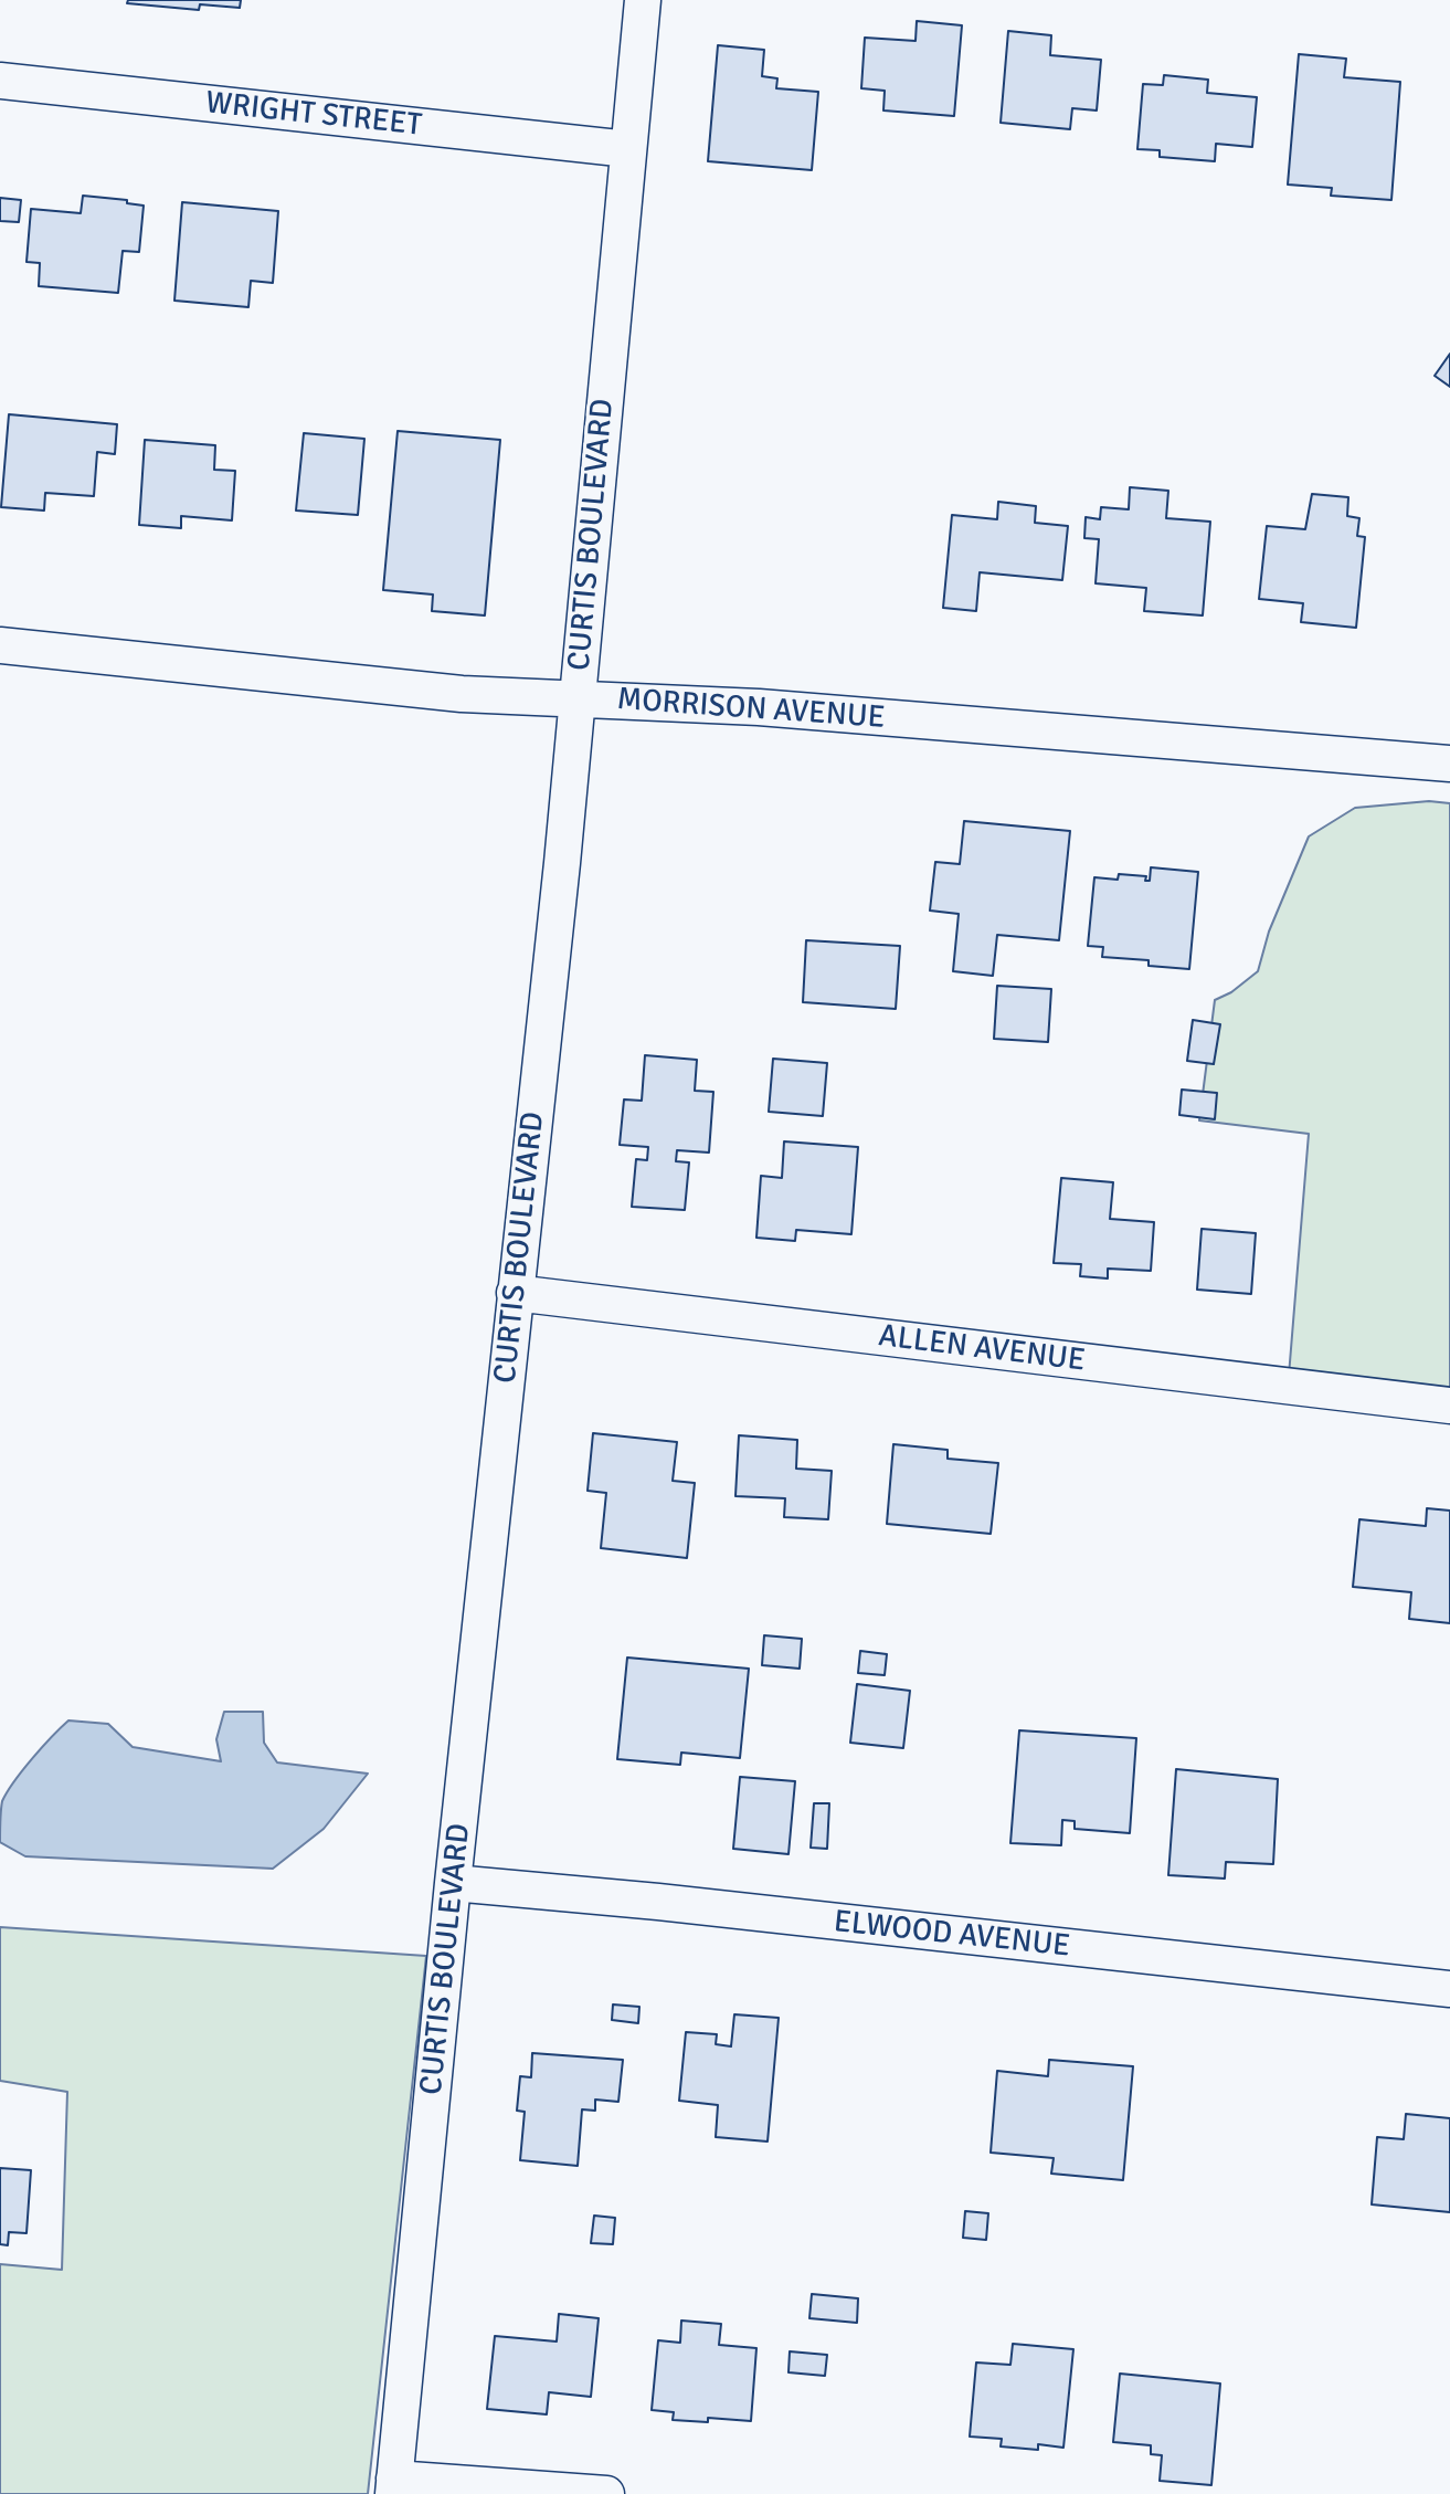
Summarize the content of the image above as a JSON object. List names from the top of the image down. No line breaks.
{"streets":{"street":["WRIGHT STREET","CURTIS BOULEVARD","MORRISON AVENUE","ALLEN AVENUE","ELWOOD AVENUE"]},"crossings":[["WRIGHT STREET","CURTIS BOULEVARD"],["CURTIS BOULEVARD","MORRISON AVENUE"],["CURTIS BOULEVARD","ALLEN AVENUE"],["CURTIS BOULEVARD","ELWOOD AVENUE"]]}
